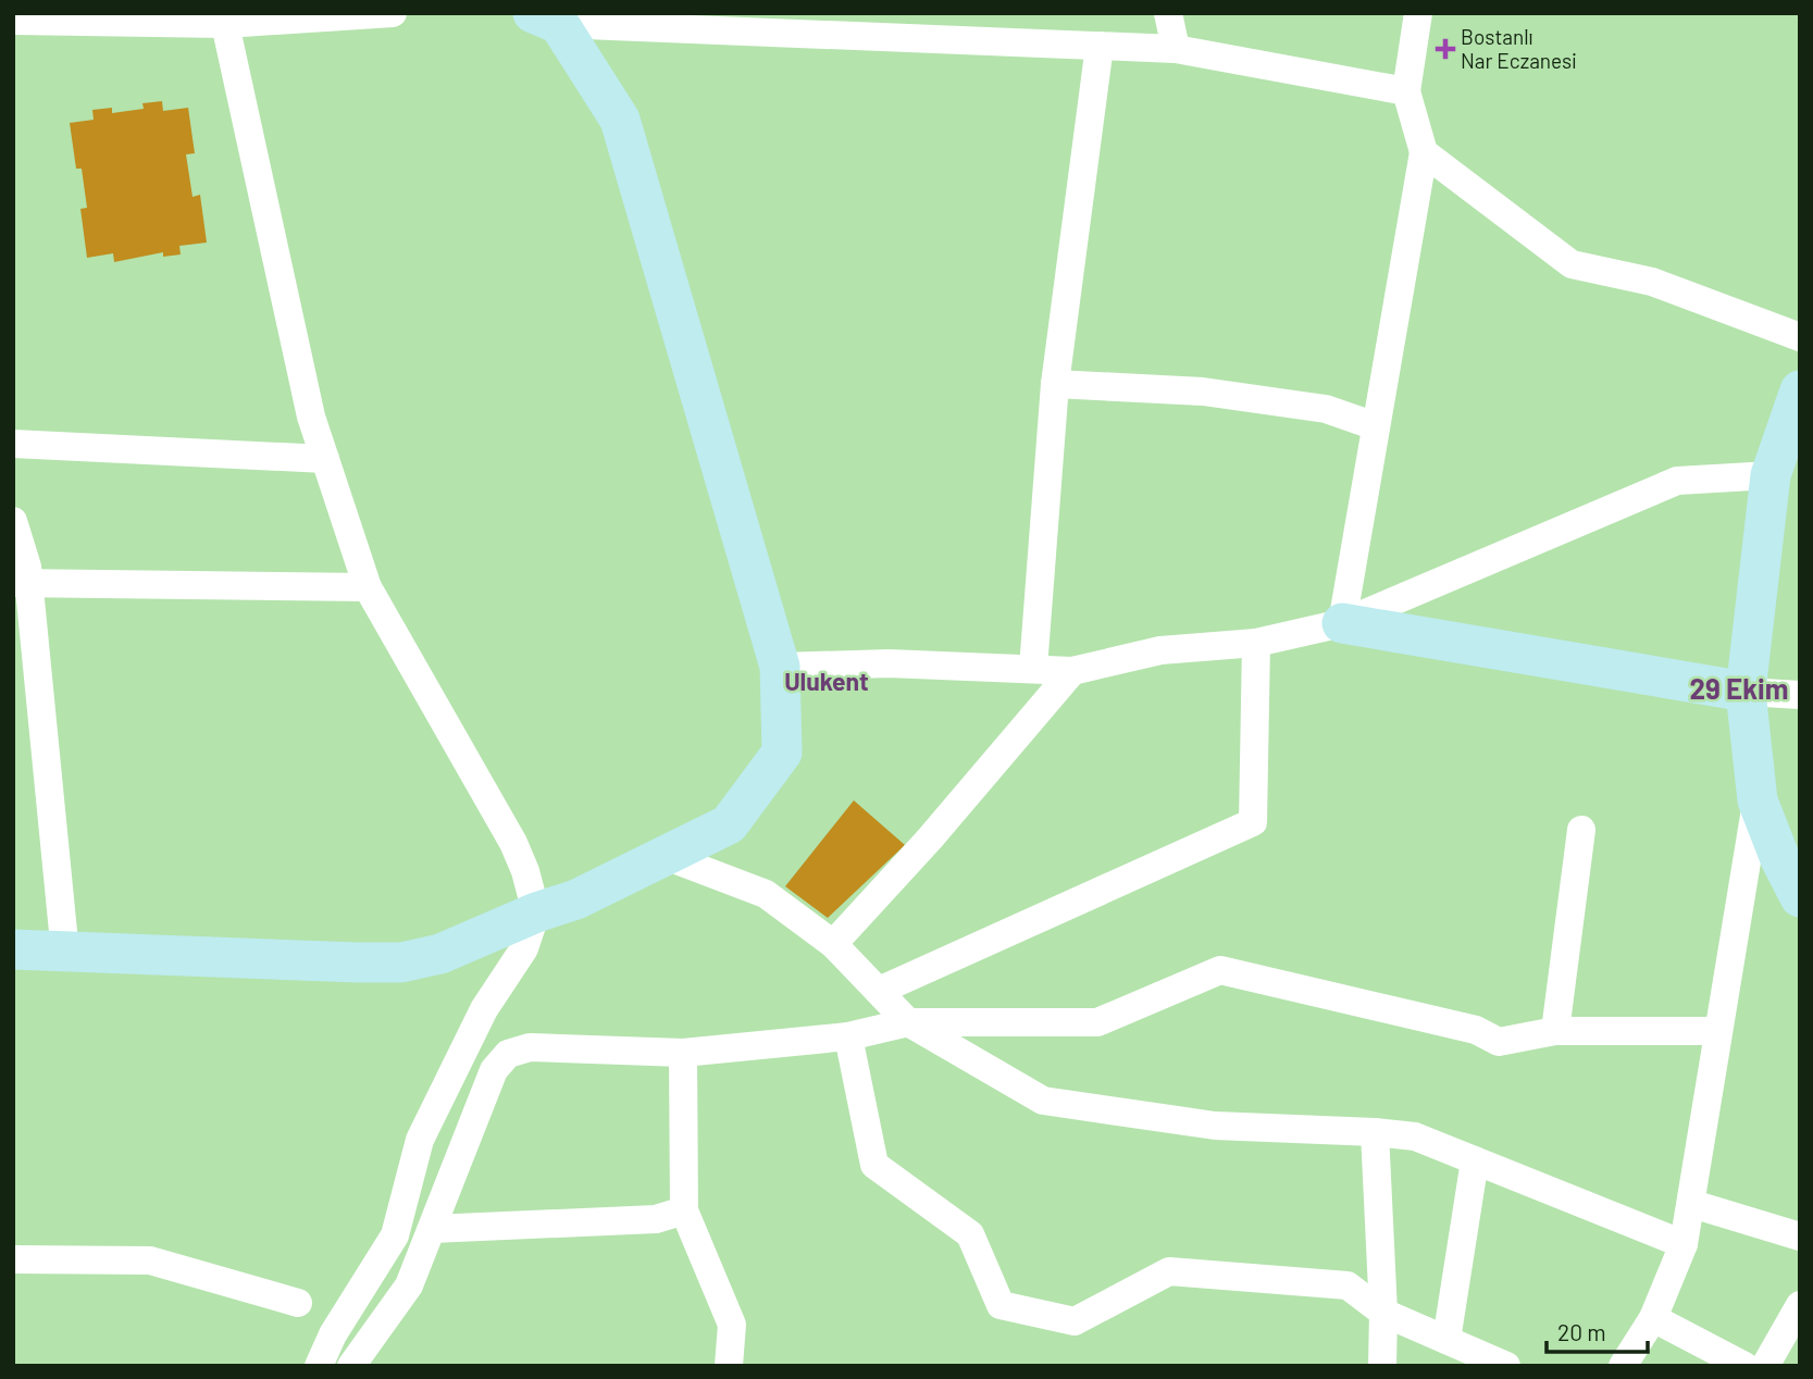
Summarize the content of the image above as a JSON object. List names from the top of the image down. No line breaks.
{"districts":["Ulukent","29 Ekim"],"places":{"health":["Bostanlı Nar Eczanesi"]},"scale_bar":"20 m"}
